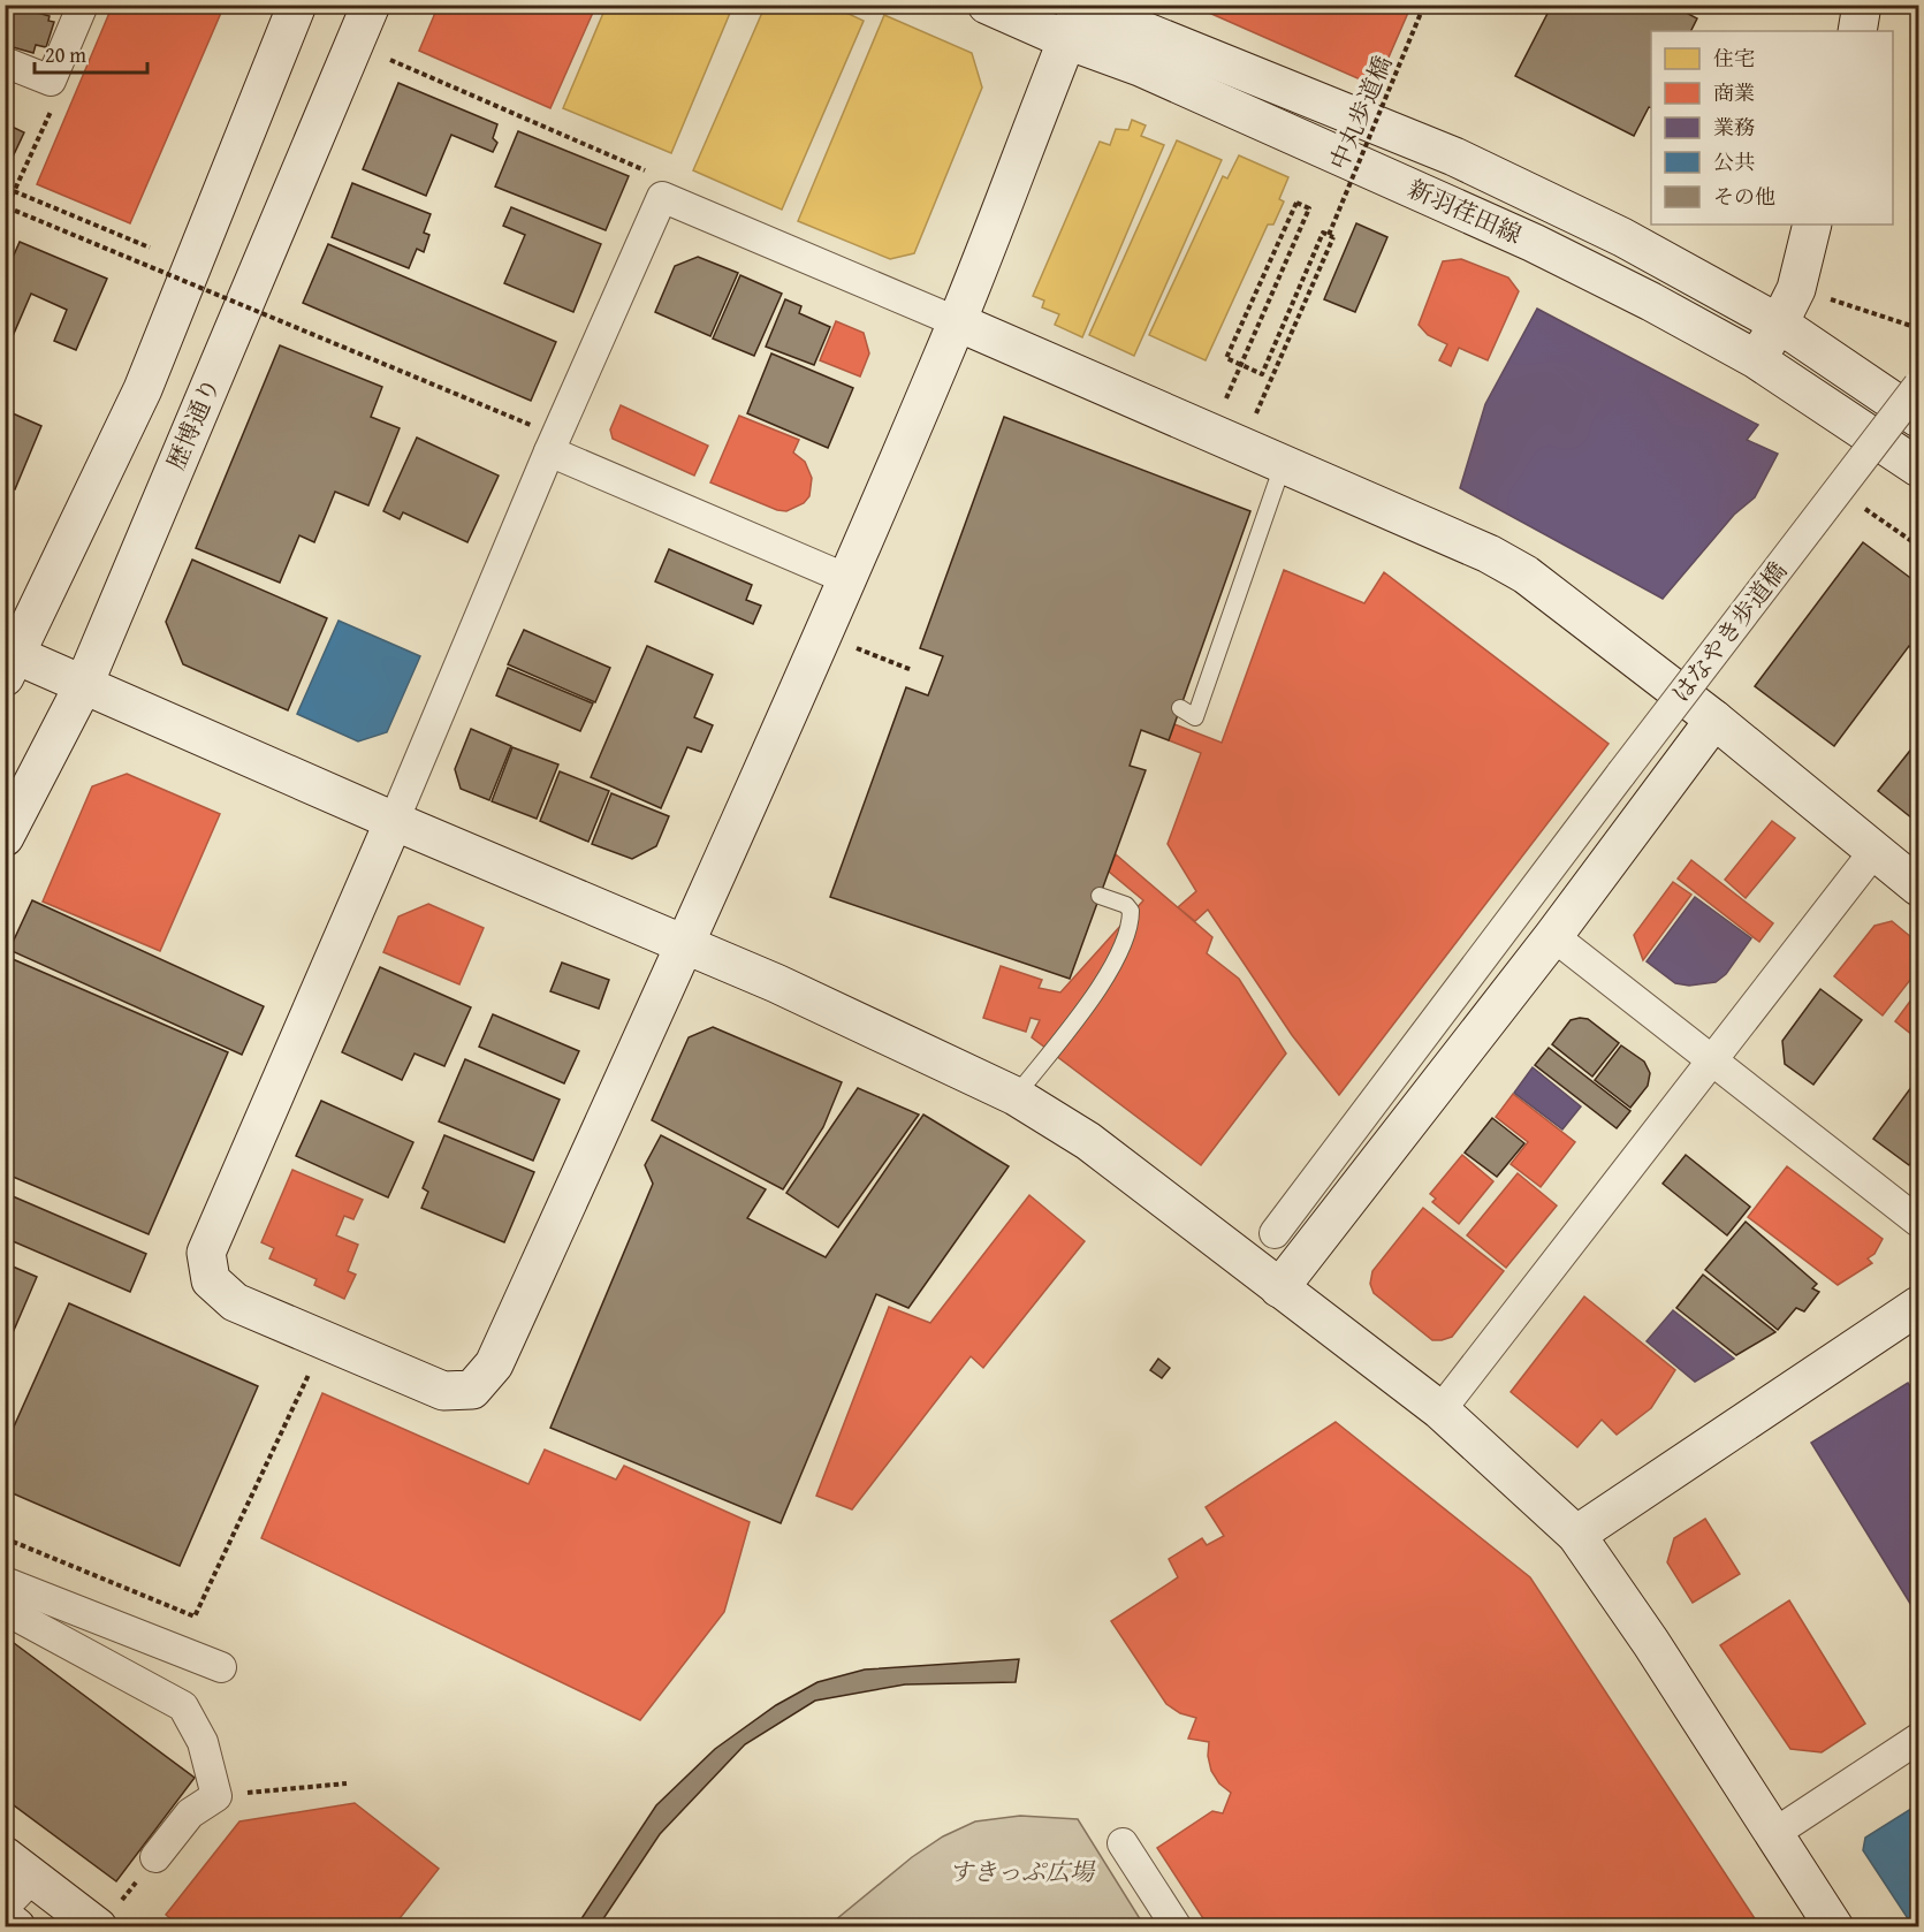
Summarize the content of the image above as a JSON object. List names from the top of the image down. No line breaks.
{"streets":{"street":["新羽荏田線","歴博通り","はなやき歩道橋"],"path":["中丸歩道橋"]},"parks":["すきっぷ広場"],"legend":["住宅","商業","業務","公共","その他"],"scale_bar":"20 m"}
